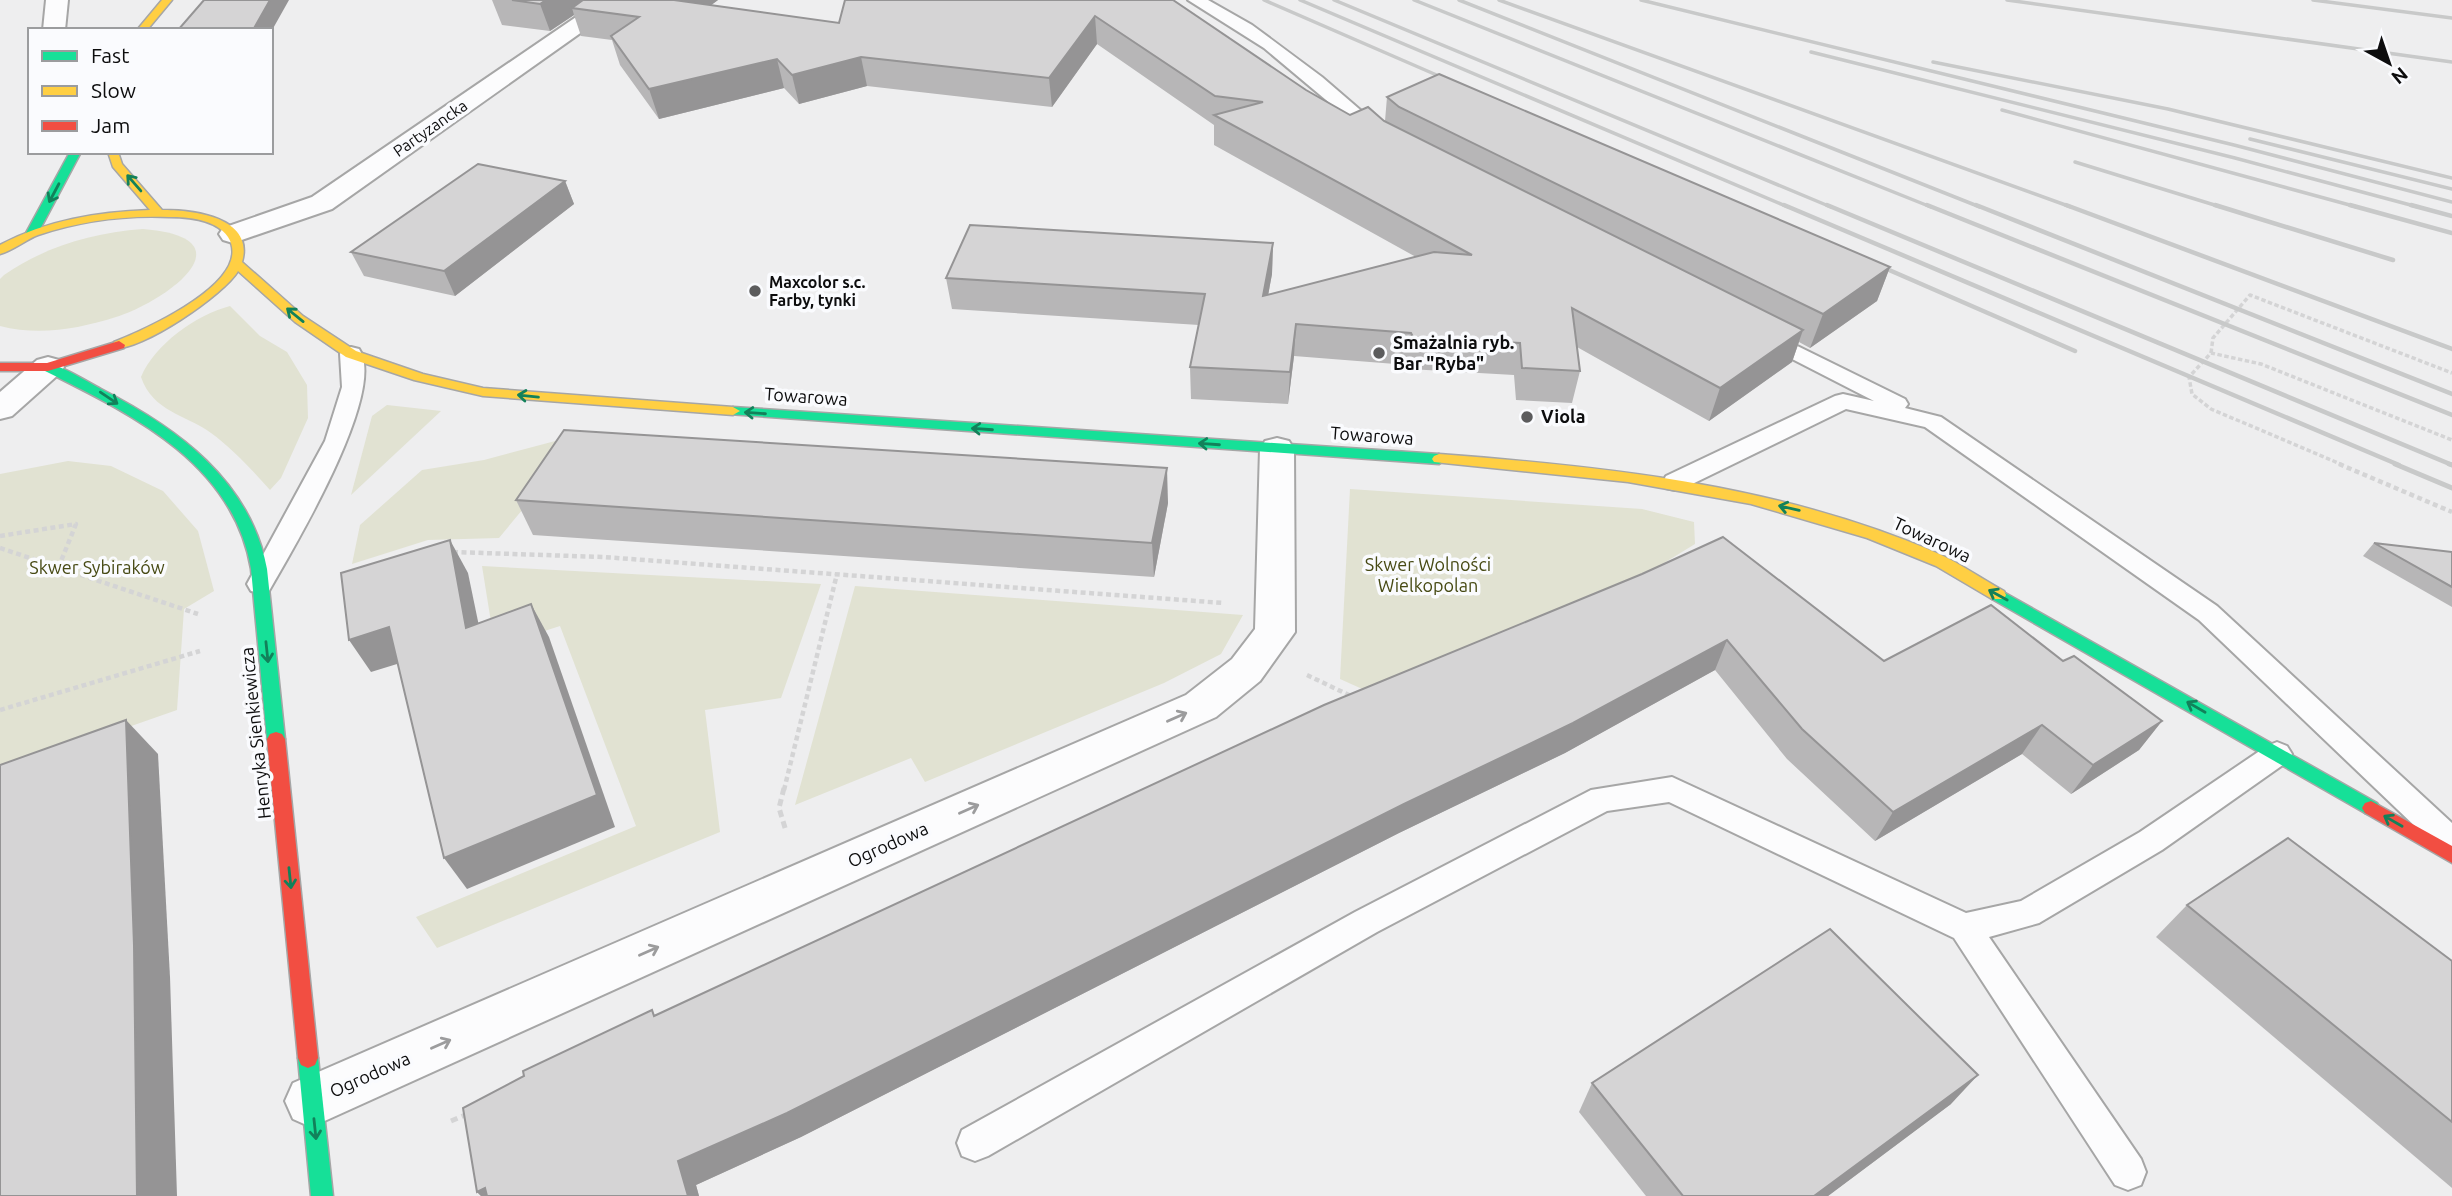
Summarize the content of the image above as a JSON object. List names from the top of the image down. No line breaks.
{"streets":{"main road":["Towarowa","Henryka Sienkiewicza"],"street":["Partyzancka","Ogrodowa"]},"crossings":[["Towarowa","Ogrodowa"],["Henryka Sienkiewicza","Ogrodowa"]],"one_way":["Towarowa","Henryka Sienkiewicza","Ogrodowa"],"parks":["Skwer Wolności Wielkopolan","Skwer Sybiraków"],"places":["Maxcolor s.c. Farby, tynki","Smażalnia ryb. Bar \"Ryba\"","Viola"],"legend":["Fast","Slow","Jam"],"north":"bottom right"}
